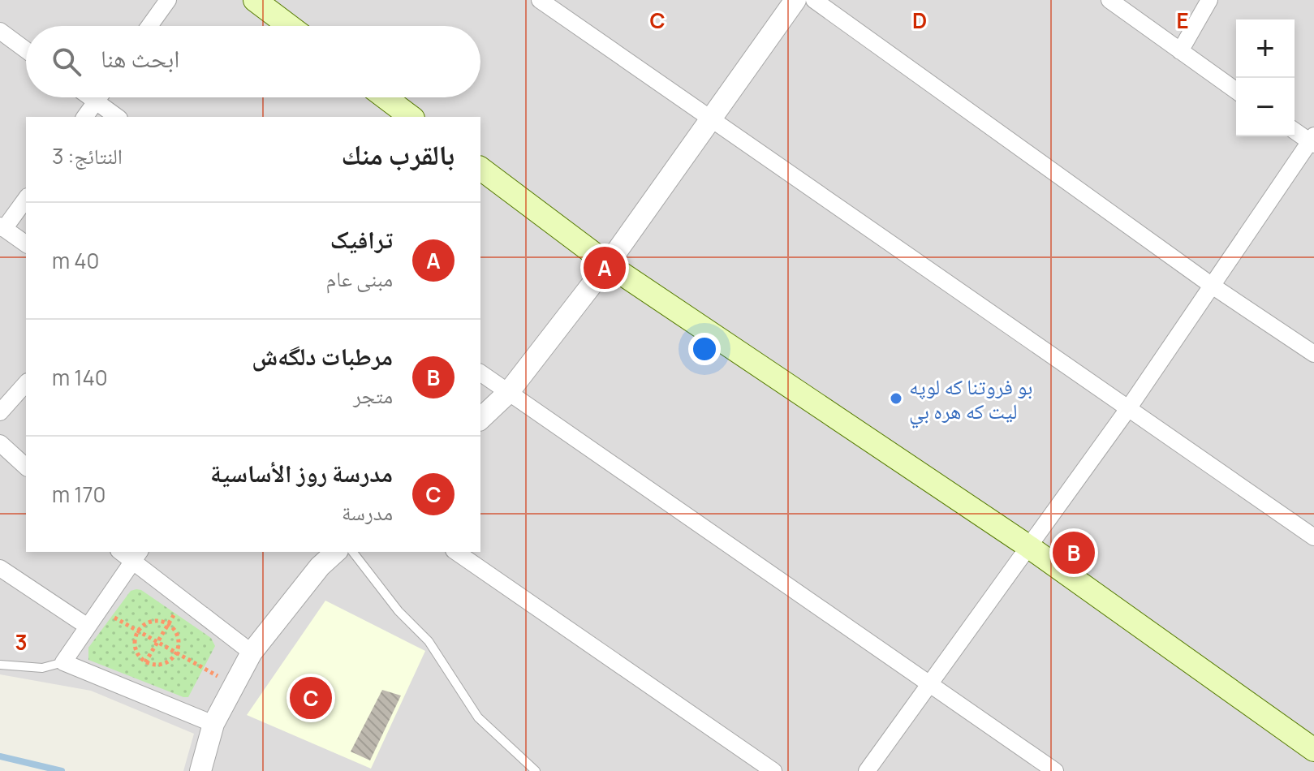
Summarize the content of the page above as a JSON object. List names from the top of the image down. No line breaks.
{"places":["بو فروتنا كه لوپه ليت كه هره بي"],"page":{"map_buttons":["+","−"],"search":"ابحث هنا","heading":["بالقرب منك","النتائج: 3"],"list":[{"mark":"A","name":"ترافیک","note":"مبنى عام","value":"40 m"},{"mark":"B","name":"مرطبات دلگەش","note":"متجر","value":"140 m"},{"mark":"C","name":"مدرسة روز الأساسية","note":"مدرسة","value":"170 m"}],"pins":["A","B","C"]},"grid":{"columns":["C","D","E"],"rows":["3"]}}
